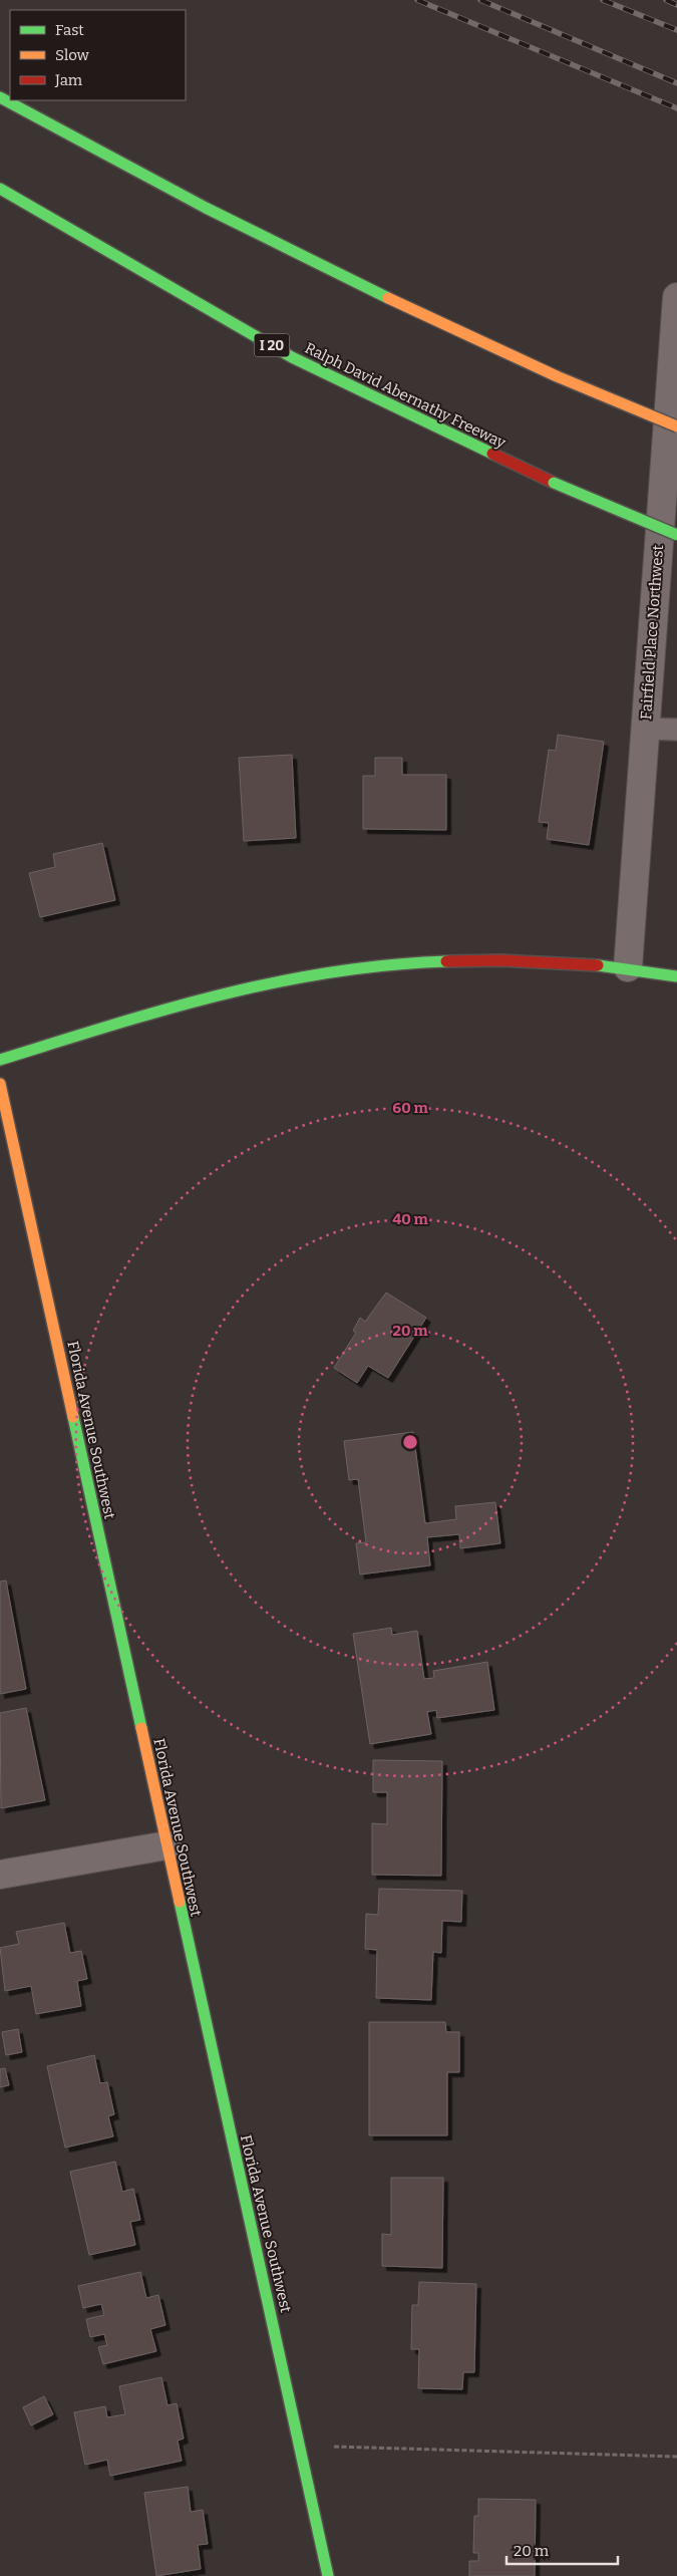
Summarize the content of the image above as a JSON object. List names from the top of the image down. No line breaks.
{"streets":{"main road":["I 20","Ralph David Abernathy Freeway","Florida Avenue Southwest"],"street":["Fairfield Place Northwest"]},"legend":["Fast","Slow","Jam"],"scale_bar":"20 m","rings":["60 m","40 m","20 m"]}
